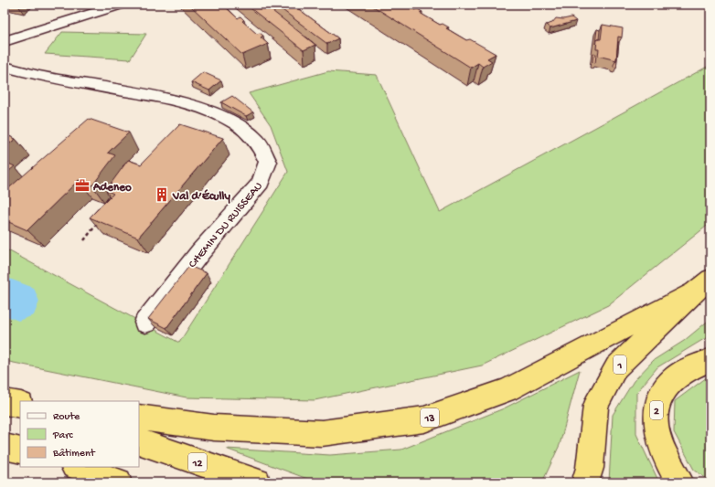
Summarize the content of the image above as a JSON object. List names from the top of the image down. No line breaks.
{"streets":{"highway":["1","2","13","12"],"street":["CHEMIN DU RUISSEAU"]},"crossings":[["1","13"]],"places":{"office":["Adeneo"],"building":["Val d’Écully"]},"legend":["Route","Parc","Bâtiment"]}
